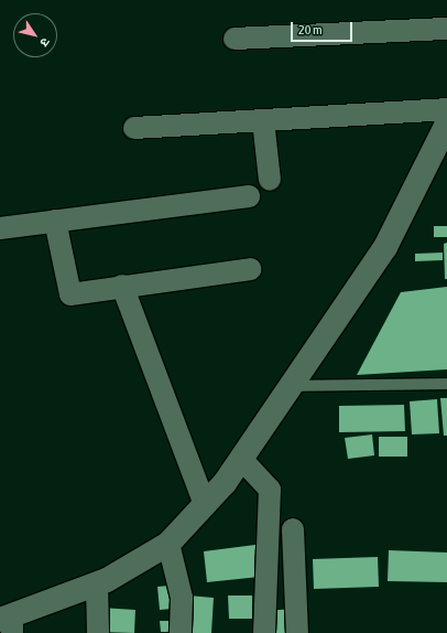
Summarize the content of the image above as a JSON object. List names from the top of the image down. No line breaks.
{"scale_bar":"20 m","north":"bottom right"}
